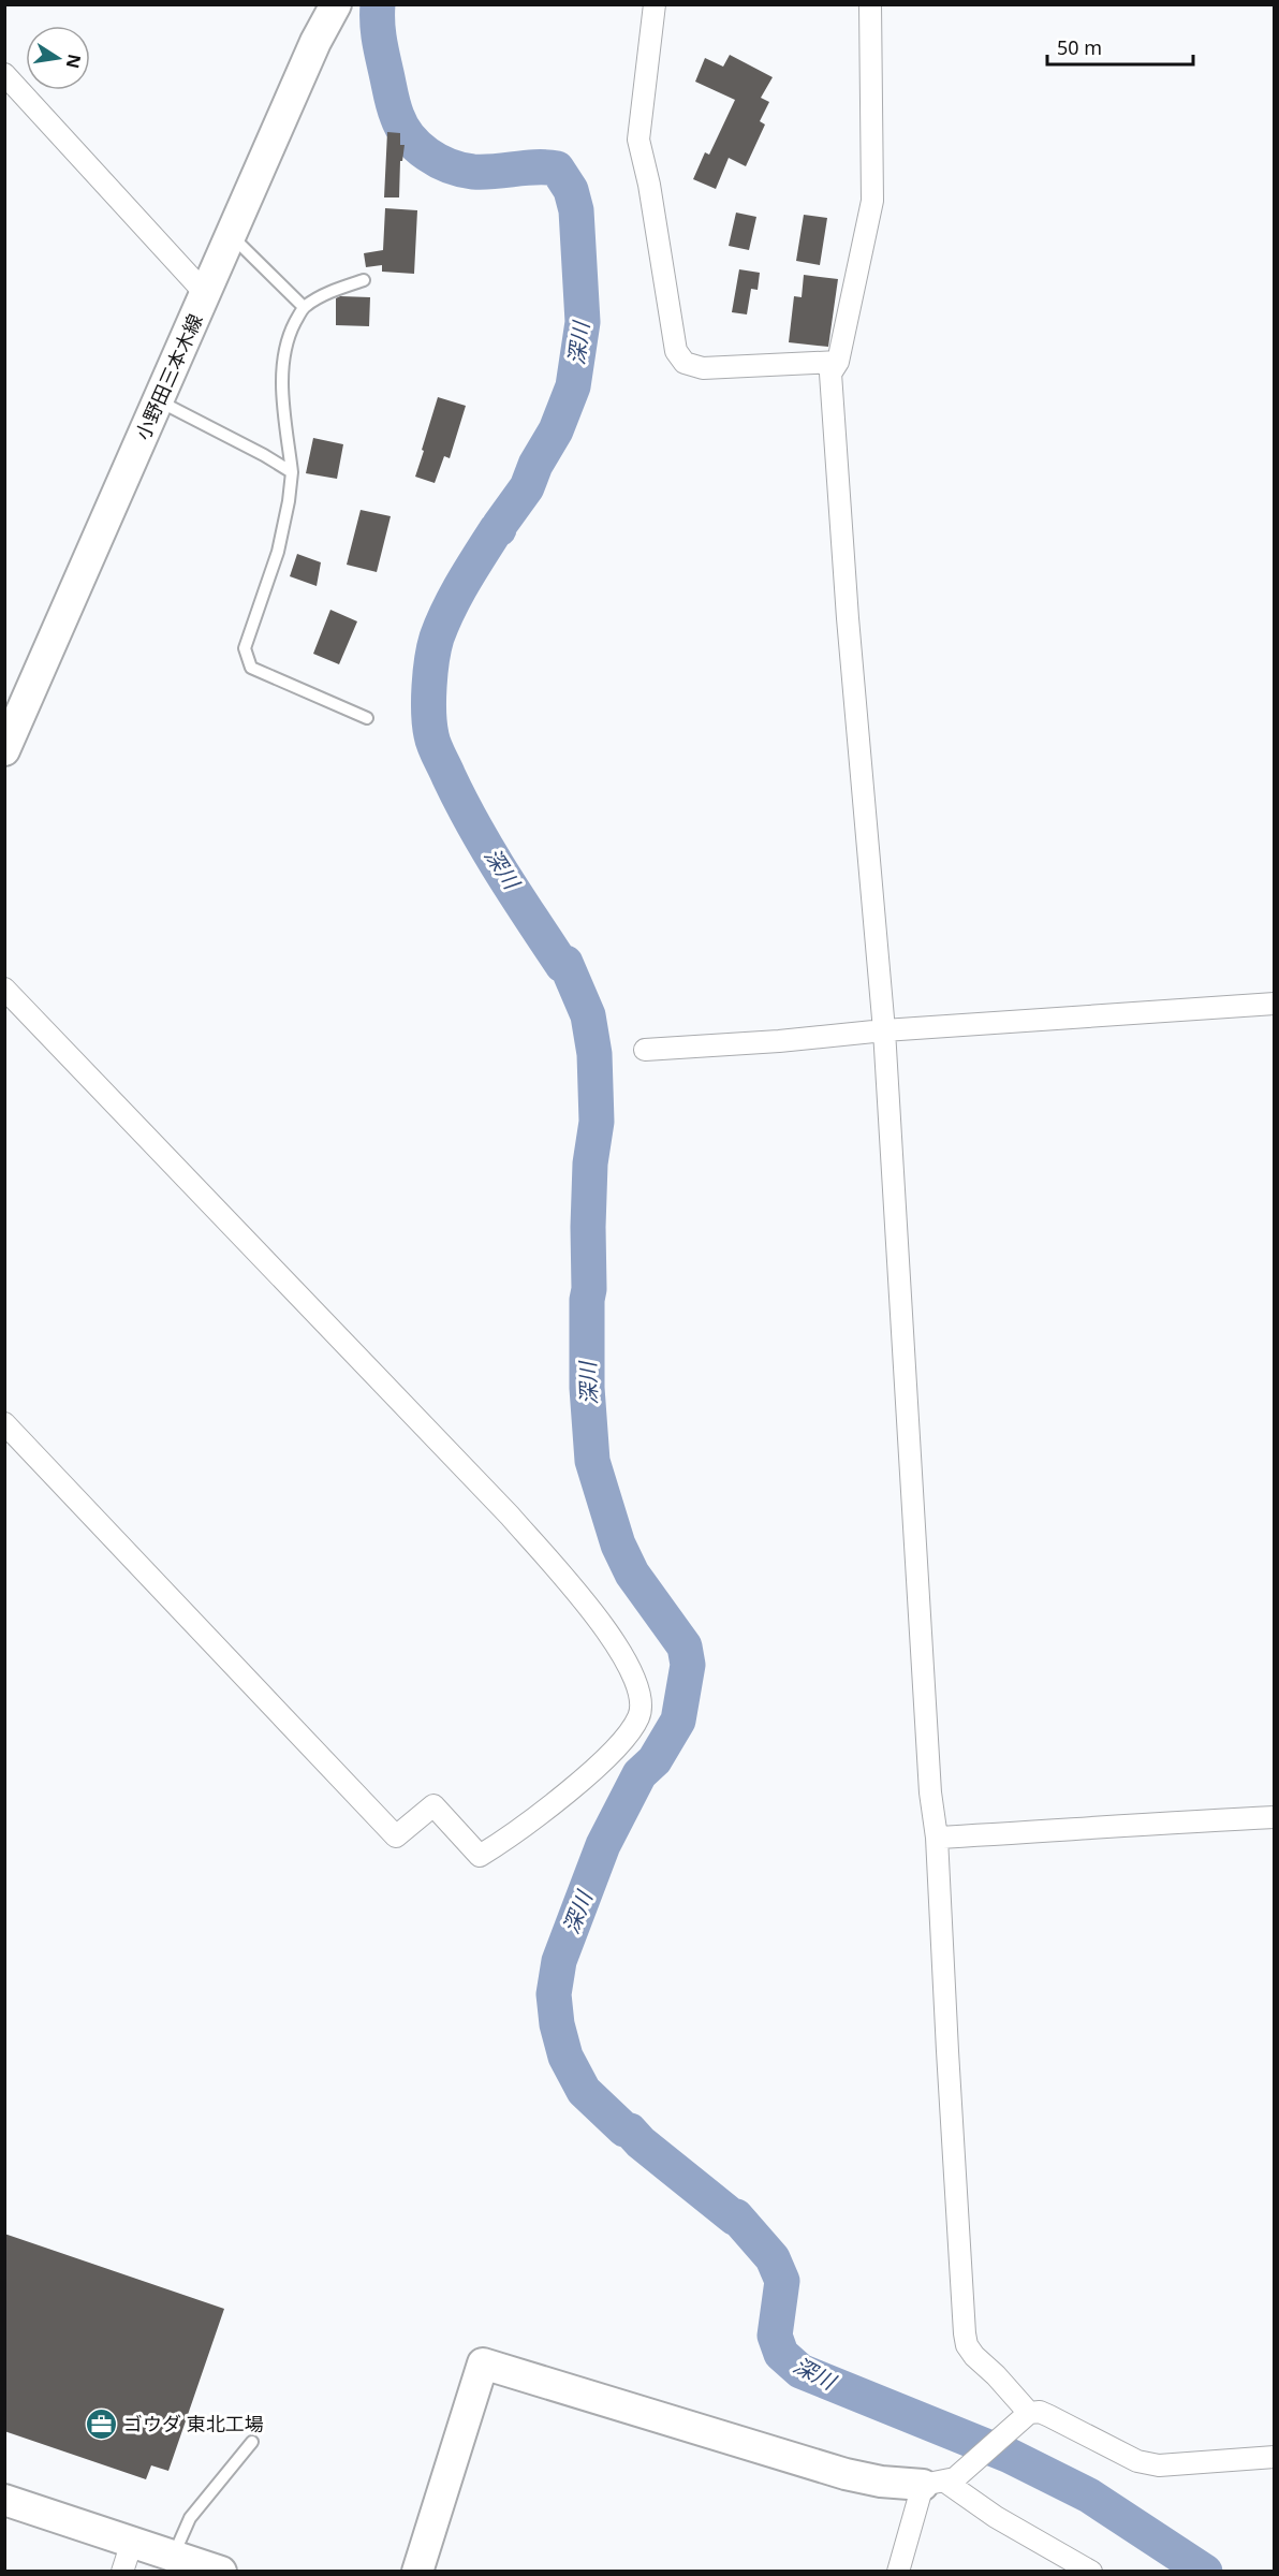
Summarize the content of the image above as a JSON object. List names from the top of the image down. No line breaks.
{"streets":{"street":["小野田三本木線"]},"water":["深川"],"places":{"office":["ゴウダ 東北工場"]},"scale_bar":"50 m","north":"right"}
